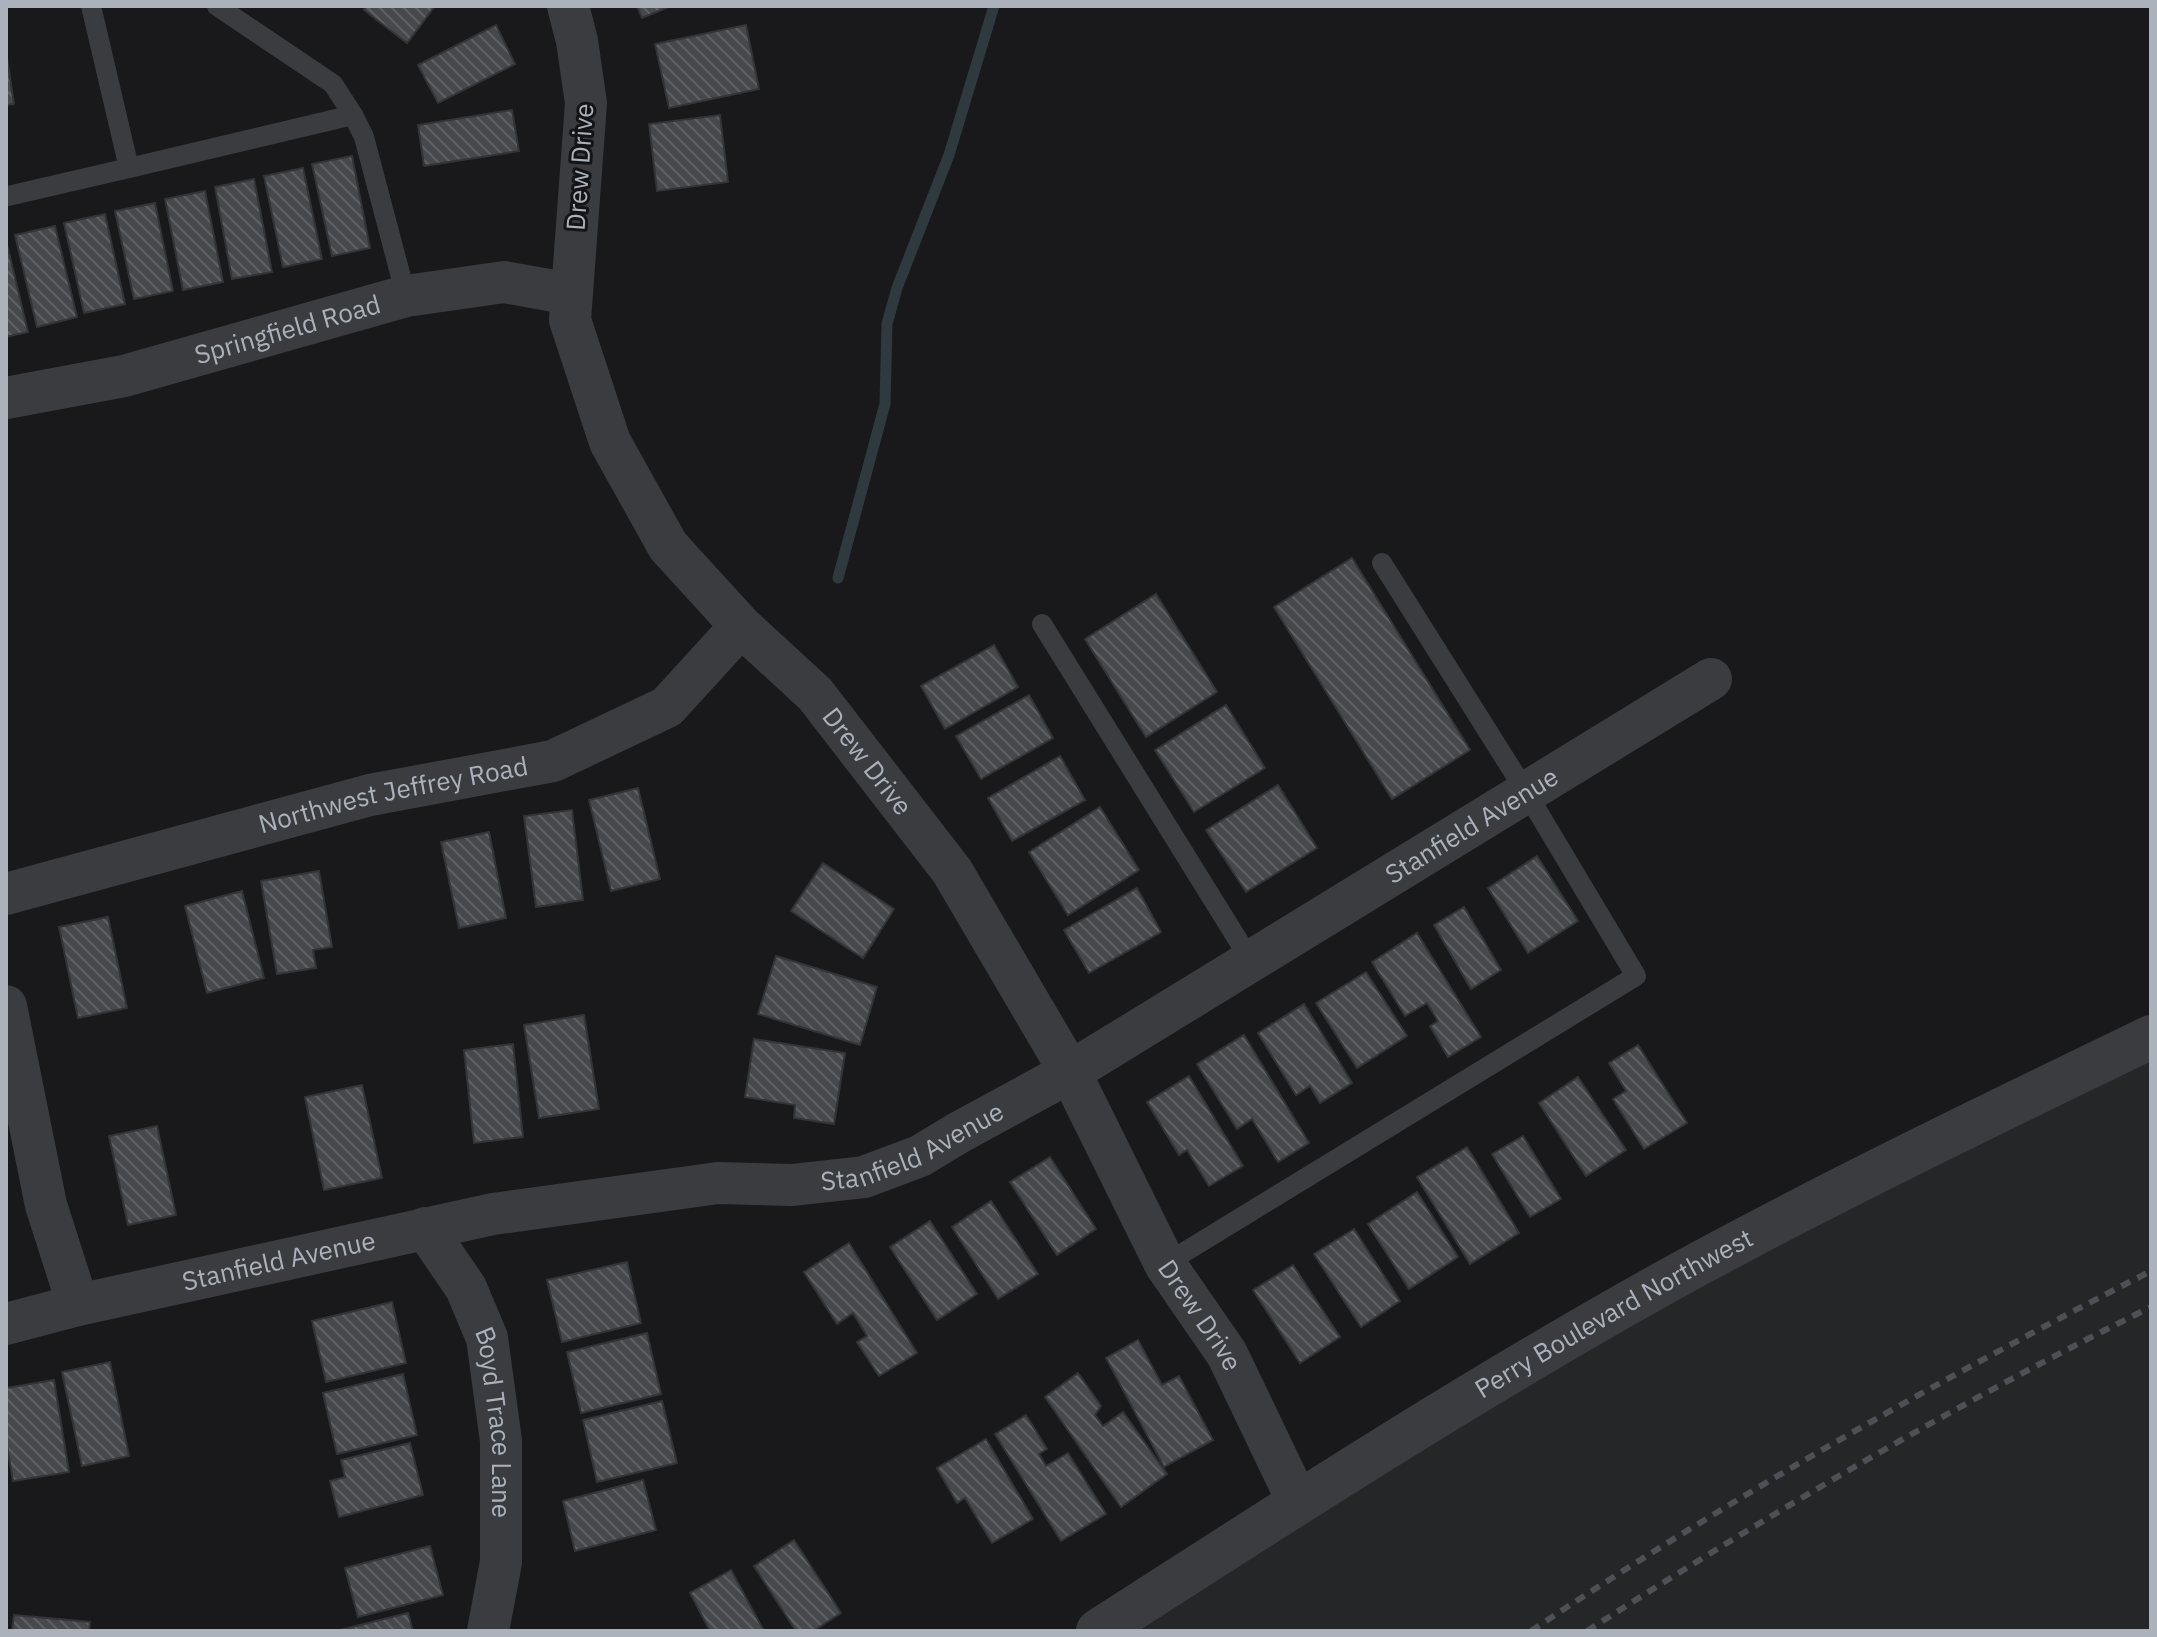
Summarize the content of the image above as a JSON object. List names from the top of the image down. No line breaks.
{"streets":{"street":["Drew Drive","Springfield Road","Northwest Jeffrey Road","Stanfield Avenue","Perry Boulevard Northwest","Boyd Trace Lane"]},"crossings":[["Drew Drive","Springfield Road"],["Drew Drive","Northwest Jeffrey Road"],["Drew Drive","Stanfield Avenue"],["Drew Drive","Perry Boulevard Northwest"],["Stanfield Avenue","Boyd Trace Lane"]]}
